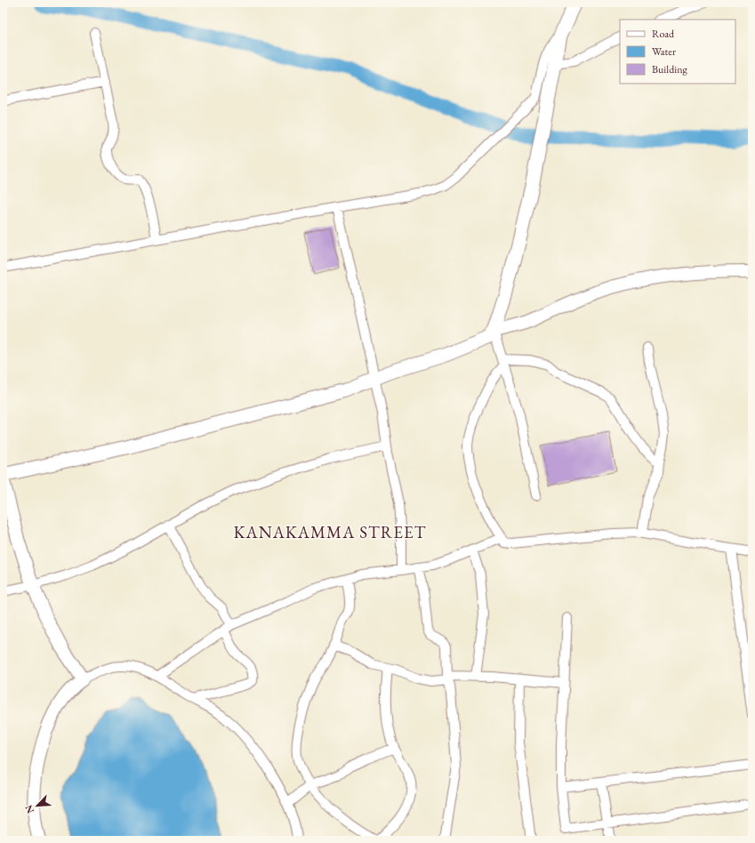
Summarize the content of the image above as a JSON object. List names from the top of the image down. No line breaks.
{"districts":["KANAKAMMA STREET"],"legend":["Road","Water","Building"],"north":"bottom left"}
